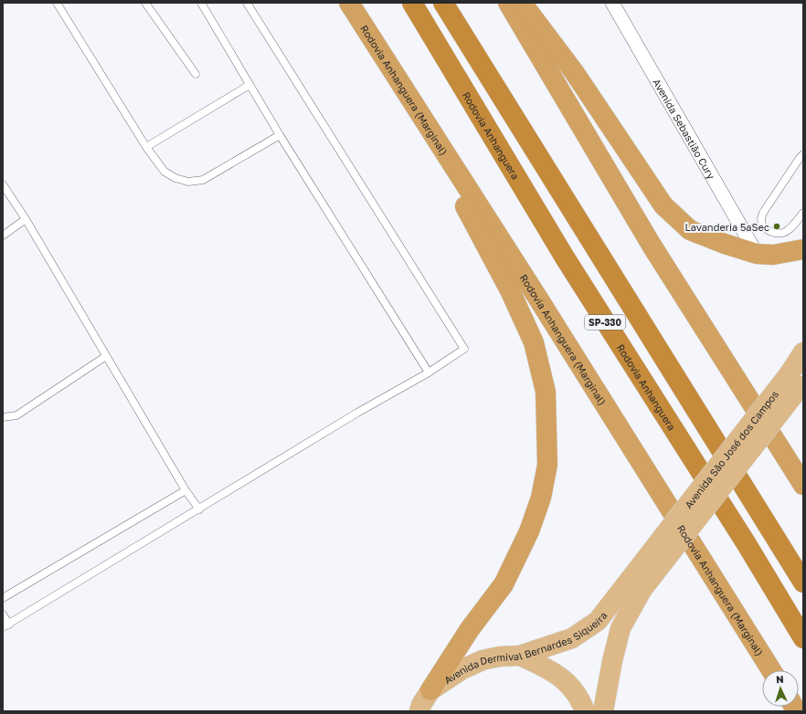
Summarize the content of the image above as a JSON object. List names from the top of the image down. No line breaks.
{"streets":{"highway":["Rodovia Anhanguera (Marginal)","Rodovia Anhanguera","SP-330"],"main road":["Avenida São José dos Campos","Avenida Dermival Bernardes Siqueira"],"street":["Avenida Sebastião Cury"]},"crossings":[["Avenida São José dos Campos","Avenida Dermival Bernardes Siqueira"]],"places":["Lavanderia 5aSec"],"north":"top"}
